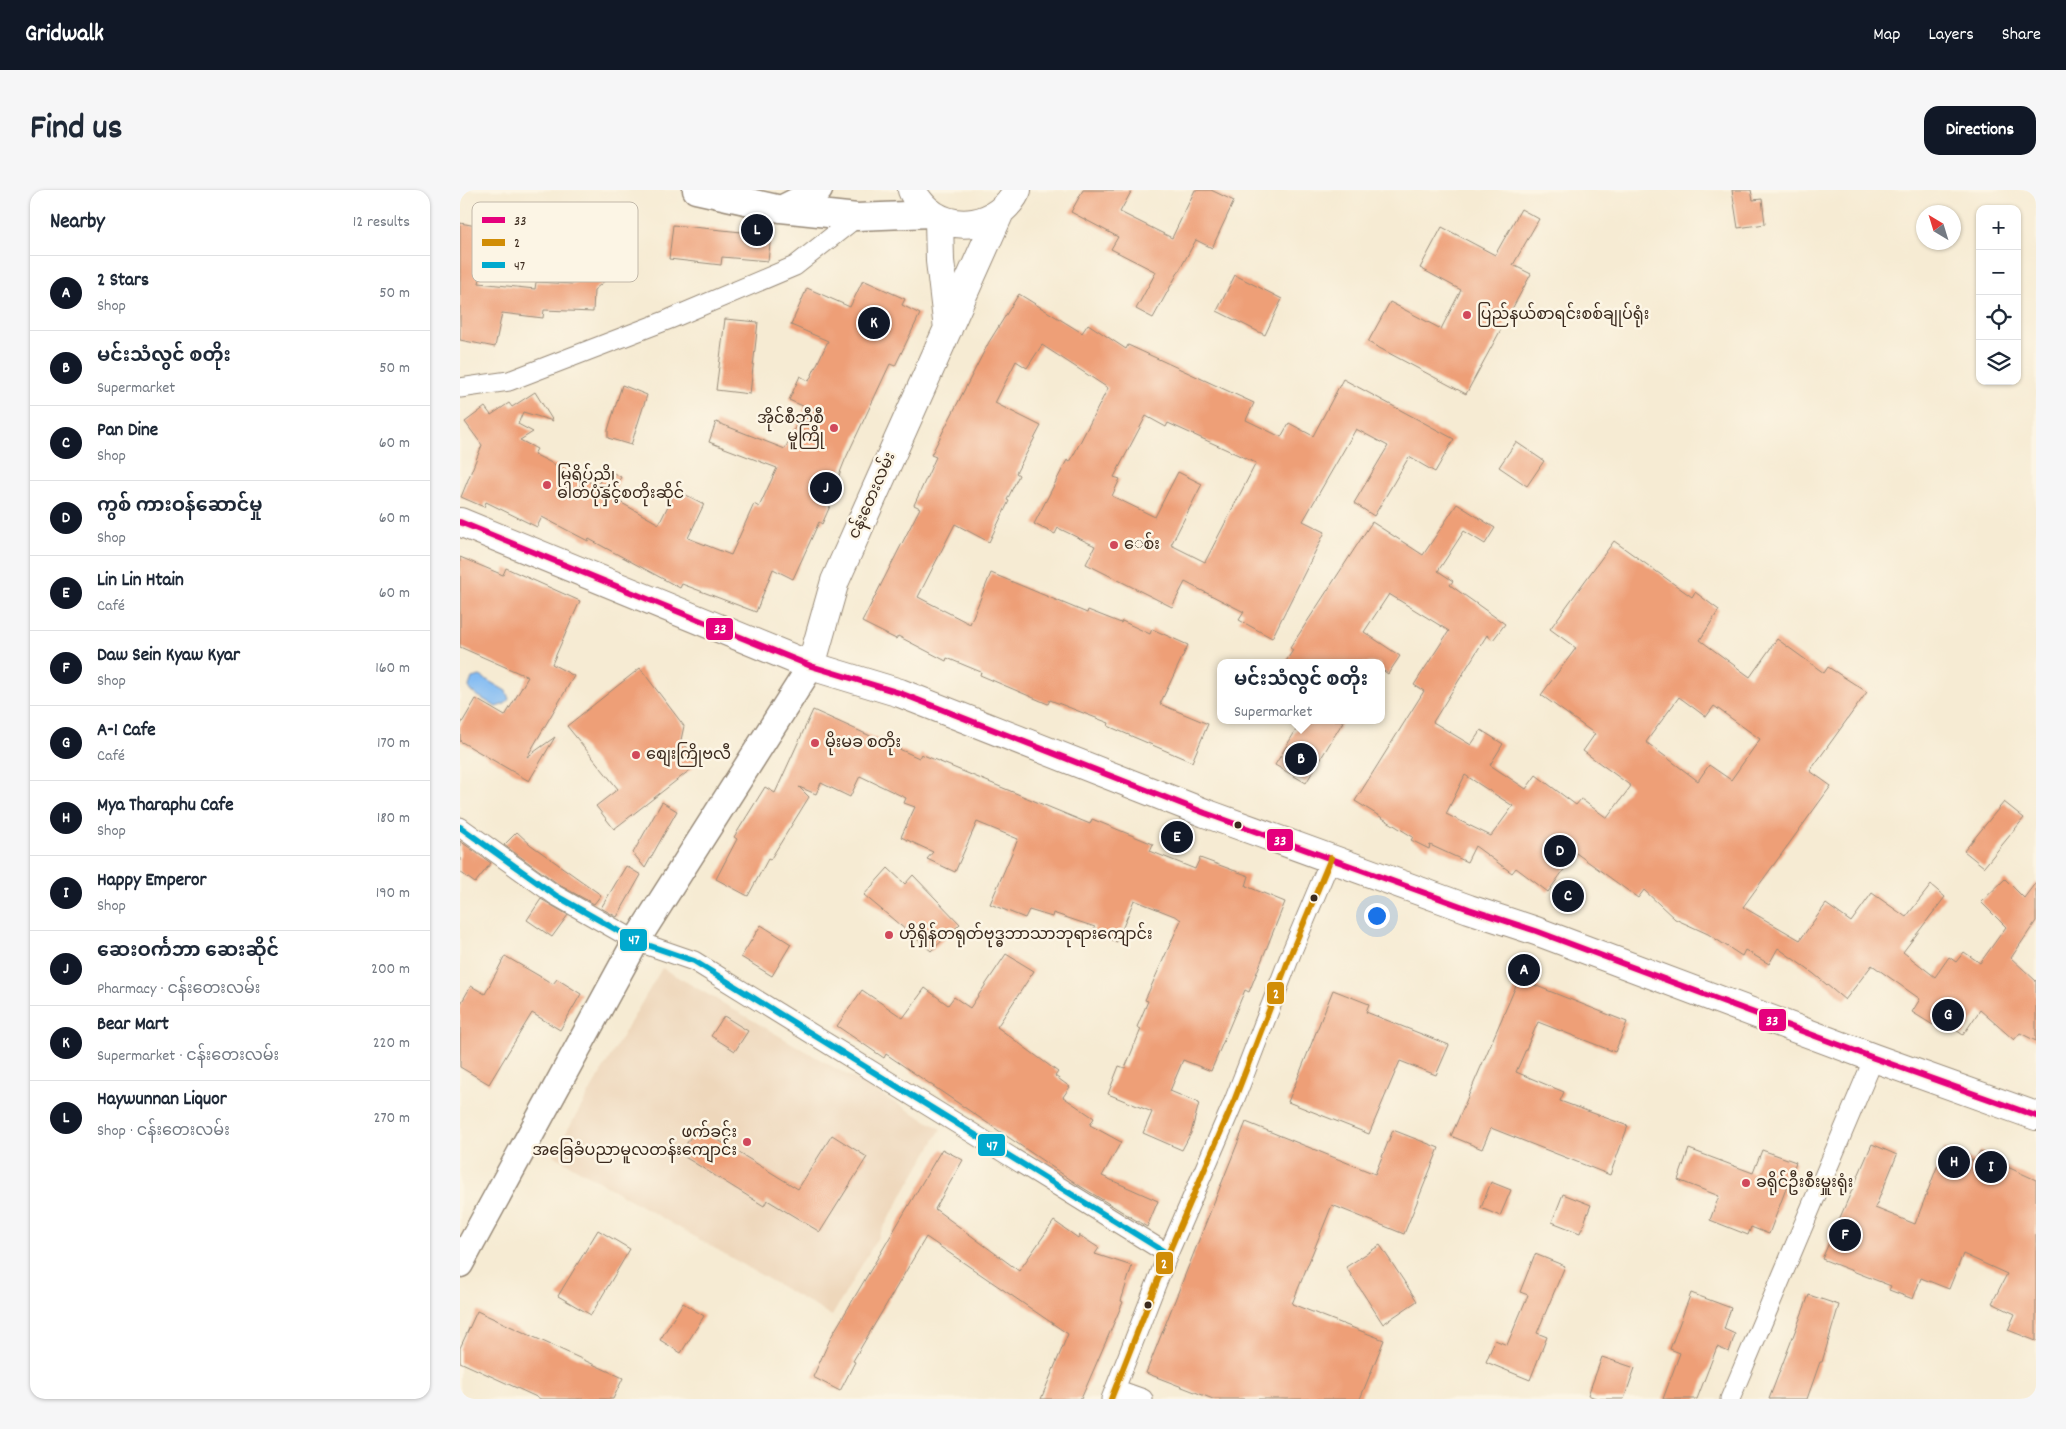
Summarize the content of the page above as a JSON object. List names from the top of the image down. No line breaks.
{"streets":{"main road":["ငန်းတေးလမ်း"]},"places":["ပြည်နယ်စာရင်းစစ်ချုပ်ရုံး","အိုင်စီဘီစီ မူကြို","မြရိပ်ညို ဓါတ်ပုံနှင့်စတိုးဆိုင်","ေစ်း","မိုးမခ စတိုး","စျေးကြိုဗလီ","ဟိုရှိန်တရုတ်ဗုဒ္ဓဘာသာဘုရားကျောင်း","ဖက်ခင်း အခြေခံပညာမူလတန်းကျောင်း","ခရိုင်ဦးစီးမှူးရုံး"],"lines":["transit line 33","transit line 47","transit line 2"],"legend":["33","2","47"],"north":"top left","page":{"header":"Gridwalk","nav":["Map","Layers","Share"],"title":"Find us","buttons":"Directions","heading":["Nearby","12 results"],"map_buttons":["+","−"],"pins":["L","K","J","B","E","D","C","A","G","H","I","F"],"list":[{"mark":"A","name":"2 Stars","note":"Shop","value":"50 m"},{"mark":"B","name":"မင်းသံလွင် စတိုး","note":"Supermarket","value":"50 m"},{"mark":"C","name":"Pan Dine","note":"Shop","value":"60 m"},{"mark":"D","name":"ကွစ် ကားဝန်ဆောင်မှု","note":"Shop","value":"60 m"},{"mark":"E","name":"Lin Lin Htain","note":"Café","value":"60 m"},{"mark":"F","name":"Daw Sein Kyaw Kyar","note":"Shop","value":"160 m"},{"mark":"G","name":"A-1 Cafe","note":"Café","value":"170 m"},{"mark":"H","name":"Mya Tharaphu Cafe","note":"Shop","value":"180 m"},{"mark":"I","name":"Happy Emperor","note":"Shop","value":"190 m"},{"mark":"J","name":"ဆေးဝင်္ကဘာ ဆေးဆိုင်","note":"Pharmacy · ငန်းတေးလမ်း","value":"200 m"},{"mark":"K","name":"Bear Mart","note":"Supermarket · ငန်းတေးလမ်း","value":"220 m"},{"mark":"L","name":"Haywunnan Liquor","note":"Shop · ငန်းတေးလမ်း","value":"270 m"}],"popup":["မင်းသံလွင် စတိုး","Supermarket"]}}
